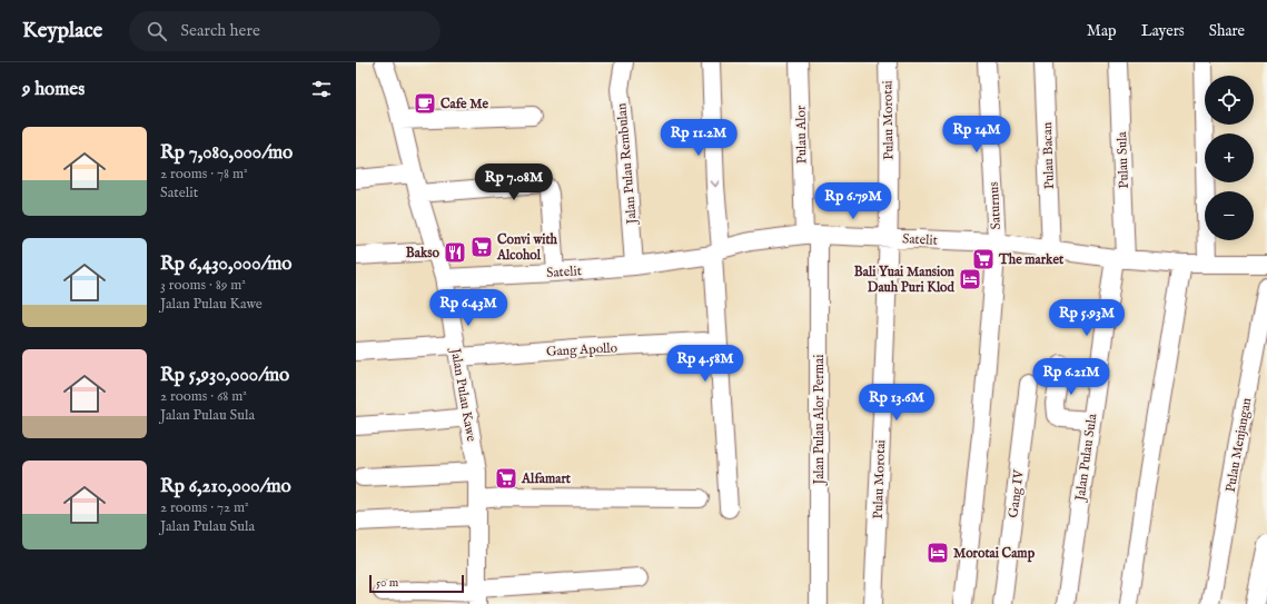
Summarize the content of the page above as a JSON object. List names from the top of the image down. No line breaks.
{"streets":{"street":["Pulau Morotai","Pulau Alor","Pulau Bacan","Pulau Sula","Jalan Pulau Rembulan","Saturnus","Satelit","Gang Apollo","Jalan Pulau Kawe","Jalan Pulau Alor Permai","Pulau Menjangan","Jalan Pulau Sula","Gang IV"]},"crossings":[["Pulau Morotai","Satelit"],["Pulau Alor","Satelit"],["Pulau Alor","Jalan Pulau Alor Permai"],["Pulau Bacan","Satelit"],["Pulau Sula","Satelit"],["Pulau Sula","Jalan Pulau Sula"],["Jalan Pulau Rembulan","Satelit"],["Saturnus","Satelit"],["Satelit","Jalan Pulau Kawe"],["Satelit","Jalan Pulau Alor Permai"],["Satelit","Jalan Pulau Sula"],["Gang Apollo","Jalan Pulau Kawe"]],"places":{"cafe":["Cafe Me"],"supermarket":["Convi with Alcohol","The market","Alfamart"],"restaurant":["Bakso"],"hotel":["Bali Yuai Mansion Dauh Puri Klod","Morotai Camp"]},"scale_bar":"50 m","page":{"header":"Keyplace","search":"Search here","nav":["Map","Layers","Share"],"heading":"9 homes","map_buttons":["+","−"],"list":[{"name":"Rp 7,080,000/mo","note":"2 rooms · 78 m² · Satelit"},{"name":"Rp 6,430,000/mo","note":"3 rooms · 89 m² · Jalan Pulau Kawe"},{"name":"Rp 5,930,000/mo","note":"2 rooms · 68 m² · Jalan Pulau Sula"},{"name":"Rp 6,210,000/mo","note":"2 rooms · 72 m² · Jalan Pulau Sula"}],"price":["Rp 14M","Rp 11.2M","Rp 7.08M","Rp 6.79M","Rp 6.43M","Rp 5.93M","Rp 4.58M","Rp 6.21M","Rp 13.6M"],"scale":"50 m"}}
